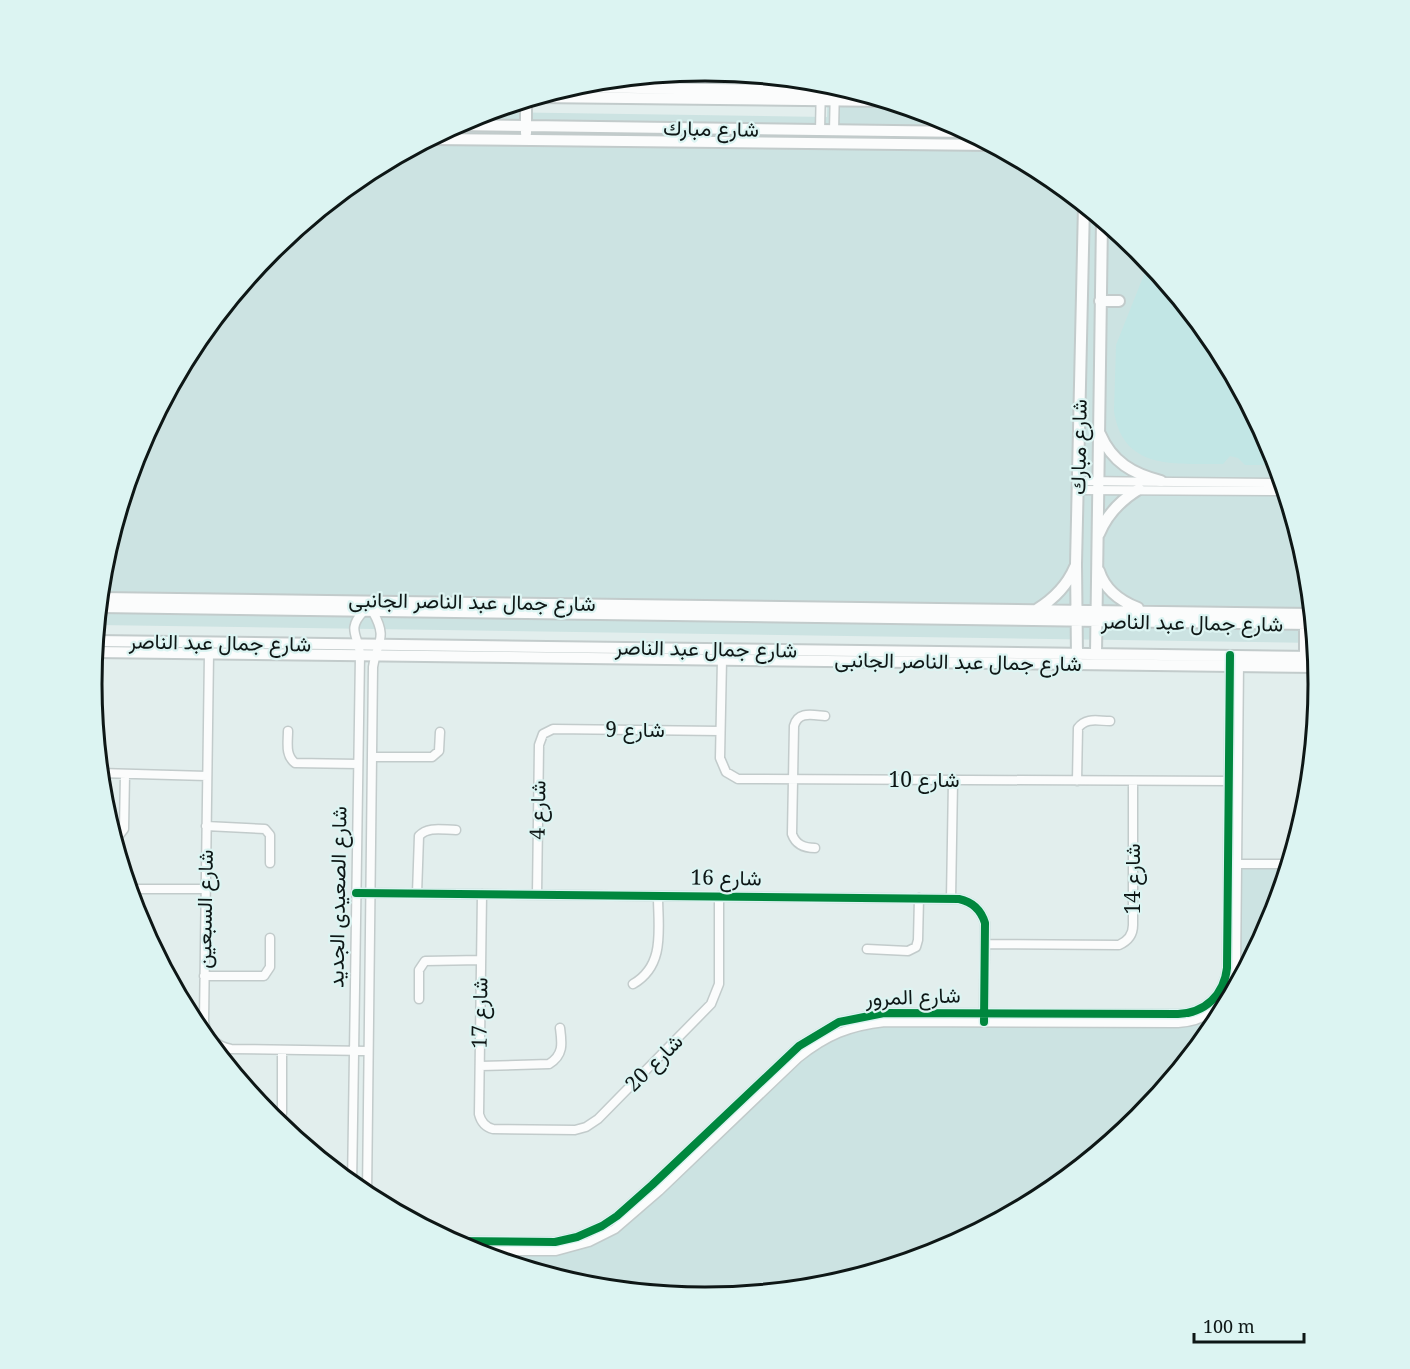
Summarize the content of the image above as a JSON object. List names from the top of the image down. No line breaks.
{"streets":{"main road":["شارع مبارك","شارع جمال عبد الناصر الجانبى","شارع جمال عبد الناصر"],"street":["شارع 9","شارع 10","شارع 4","شارع 16","شارع 14","شارع الصعيدى الجديد","شارع السبعين","شارع المرور","شارع 17","شارع 20"]},"crossings":[["شارع مبارك","شارع جمال عبد الناصر الجانبى"],["شارع مبارك","شارع جمال عبد الناصر"],["شارع جمال عبد الناصر الجانبى","شارع جمال عبد الناصر"],["شارع جمال عبد الناصر الجانبى","شارع 10"],["شارع جمال عبد الناصر الجانبى","شارع الصعيدى الجديد"],["شارع جمال عبد الناصر الجانبى","شارع السبعين"],["شارع جمال عبد الناصر الجانبى","شارع المرور"],["شارع جمال عبد الناصر","شارع الصعيدى الجديد"],["شارع جمال عبد الناصر","شارع المرور"],["شارع 9","شارع 10"],["شارع 9","شارع 4"],["شارع 10","شارع 14"],["شارع 10","شارع المرور"],["شارع 4","شارع 16"],["شارع 16","شارع 14"],["شارع 16","شارع الصعيدى الجديد"],["شارع 16","شارع المرور"],["شارع 16","شارع 17"],["شارع 16","شارع 20"],["شارع الصعيدى الجديد","شارع السبعين"],["شارع 17","شارع 20"]],"scale_bar":"100 m"}
